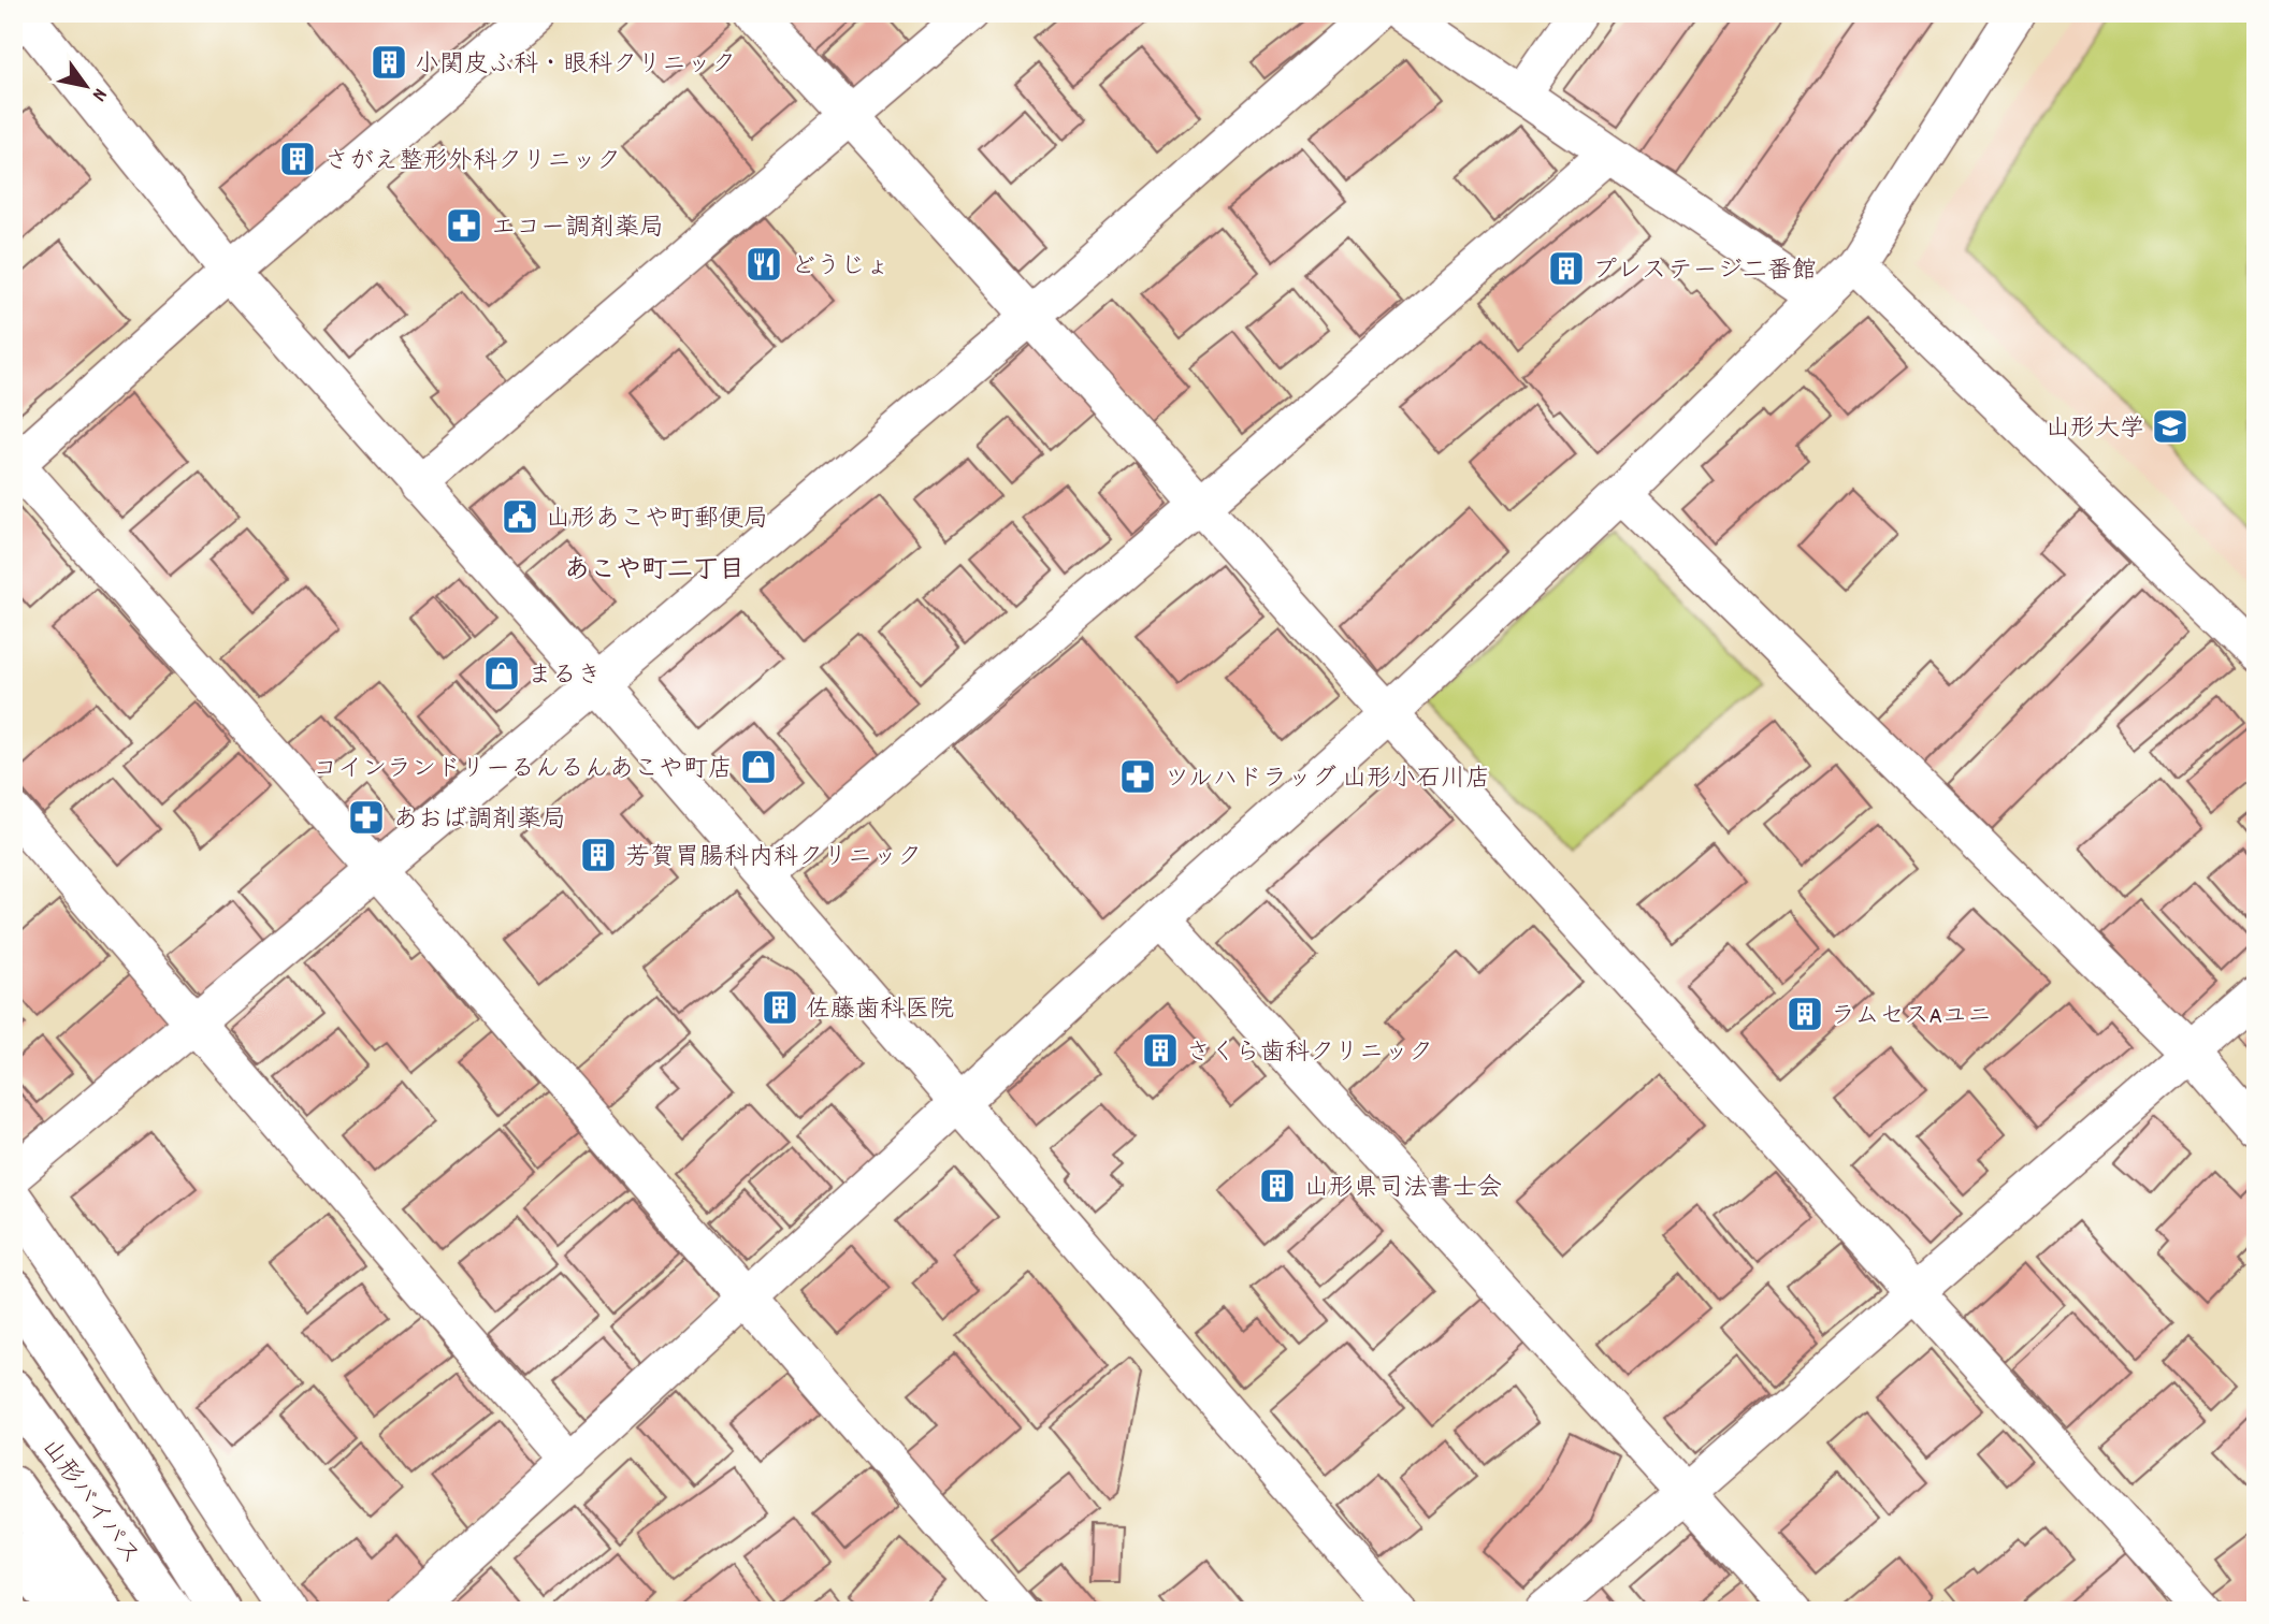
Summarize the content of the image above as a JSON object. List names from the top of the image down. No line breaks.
{"streets":{"highway":["山形バイパス"]},"districts":["あこや町二丁目"],"places":{"building":["小関皮ふ科・眼科クリニック","さがえ整形外科クリニック","プレステージ二番館","芳賀胃腸科内科クリニック","佐藤歯科医院","ラムセスAユニ","さくら歯科クリニック","山形県司法書士会"],"pharmacy":["エコー調剤薬局","ツルハドラッグ 山形小石川店","あおば調剤薬局"],"restaurant":["どうじょ"],"school or university":["山形大学"],"public building":["山形あこや町郵便局"],"shop":["まるき","コインランドリーるんるんあこや町店"]},"north":"bottom right"}
